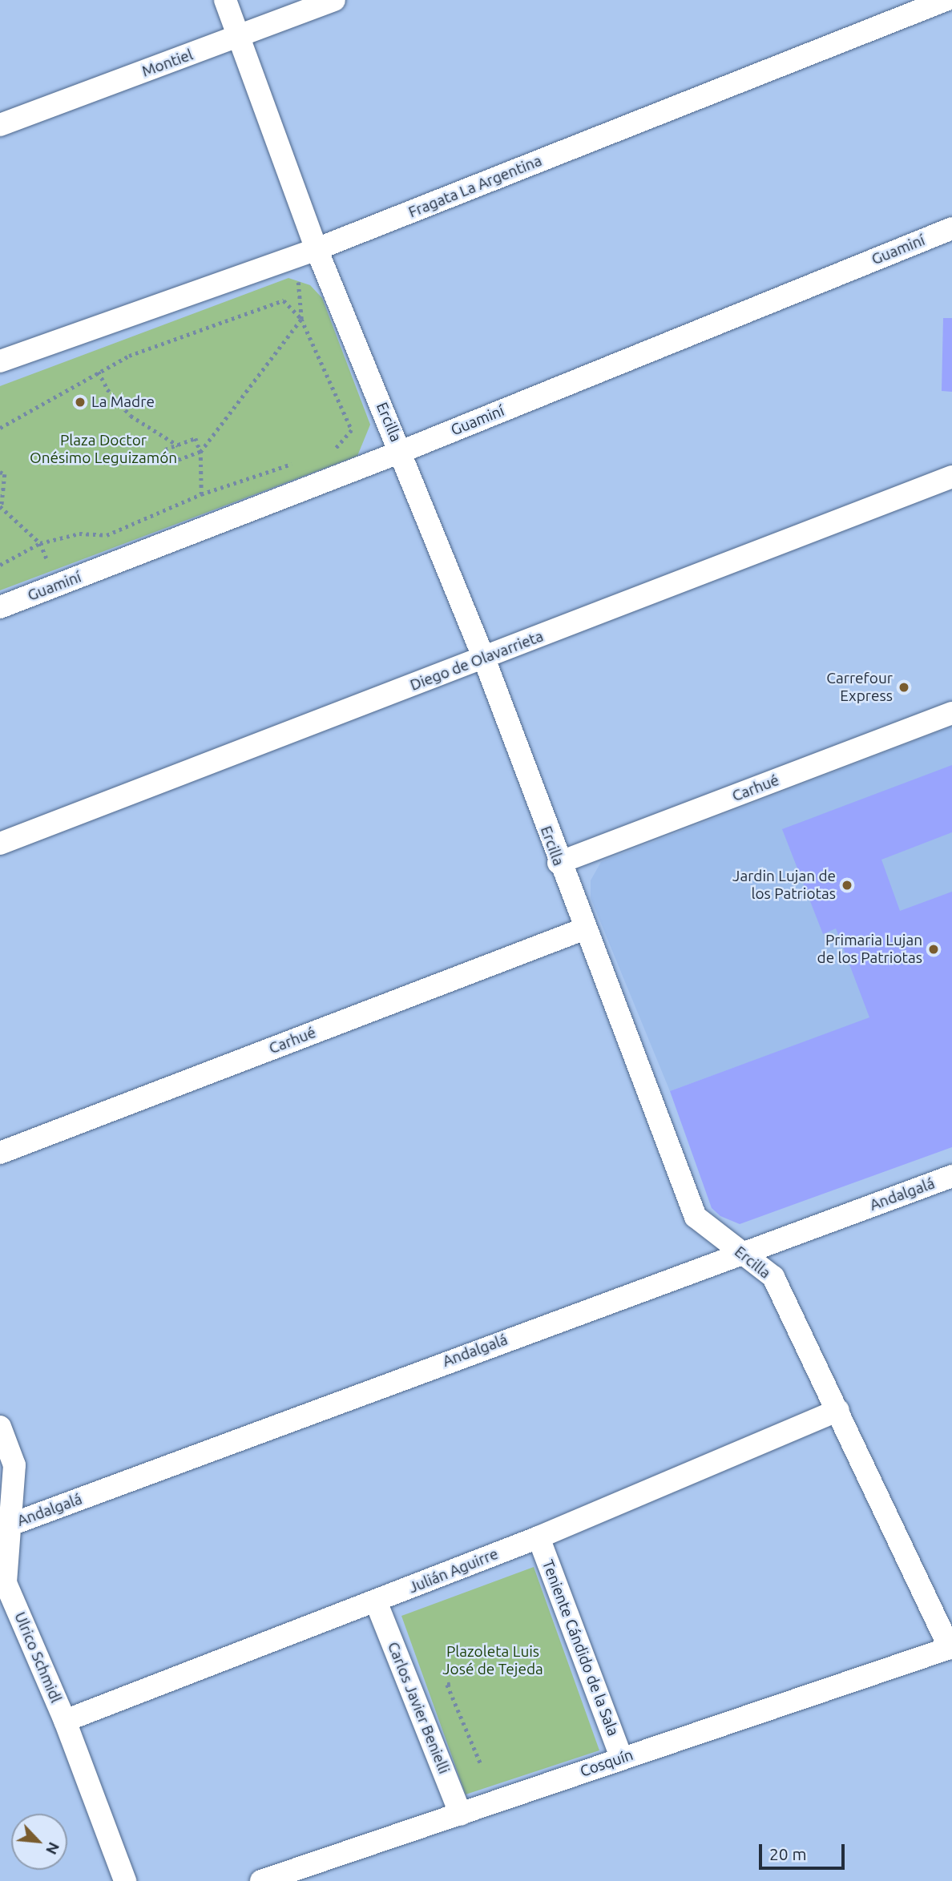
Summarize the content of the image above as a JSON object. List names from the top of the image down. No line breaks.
{"streets":{"street":["Montiel","Fragata La Argentina","Guaminí","Ercilla","Diego de Olavarrieta","Carhué","Andalgalá","Julián Aguirre","Teniente Cándido de la Sala","Ulrico Schmidl","Carlos Javier Benielli","Cosquín"]},"crossings":[["Montiel","Ercilla"],["Fragata La Argentina","Ercilla"],["Guaminí","Ercilla"],["Ercilla","Diego de Olavarrieta"],["Ercilla","Carhué"],["Ercilla","Andalgalá"],["Ercilla","Julián Aguirre"],["Ercilla","Cosquín"],["Andalgalá","Ulrico Schmidl"],["Julián Aguirre","Teniente Cándido de la Sala"],["Julián Aguirre","Ulrico Schmidl"],["Julián Aguirre","Carlos Javier Benielli"],["Teniente Cándido de la Sala","Cosquín"],["Carlos Javier Benielli","Cosquín"]],"parks":["Plaza Doctor Onésimo Leguizamón","Plazoleta Luis José de Tejeda"],"places":["La Madre","Carrefour Express","Jardin Lujan de los Patriotas","Primaria Lujan de los Patriotas"],"scale_bar":"20 m","north":"bottom right"}
